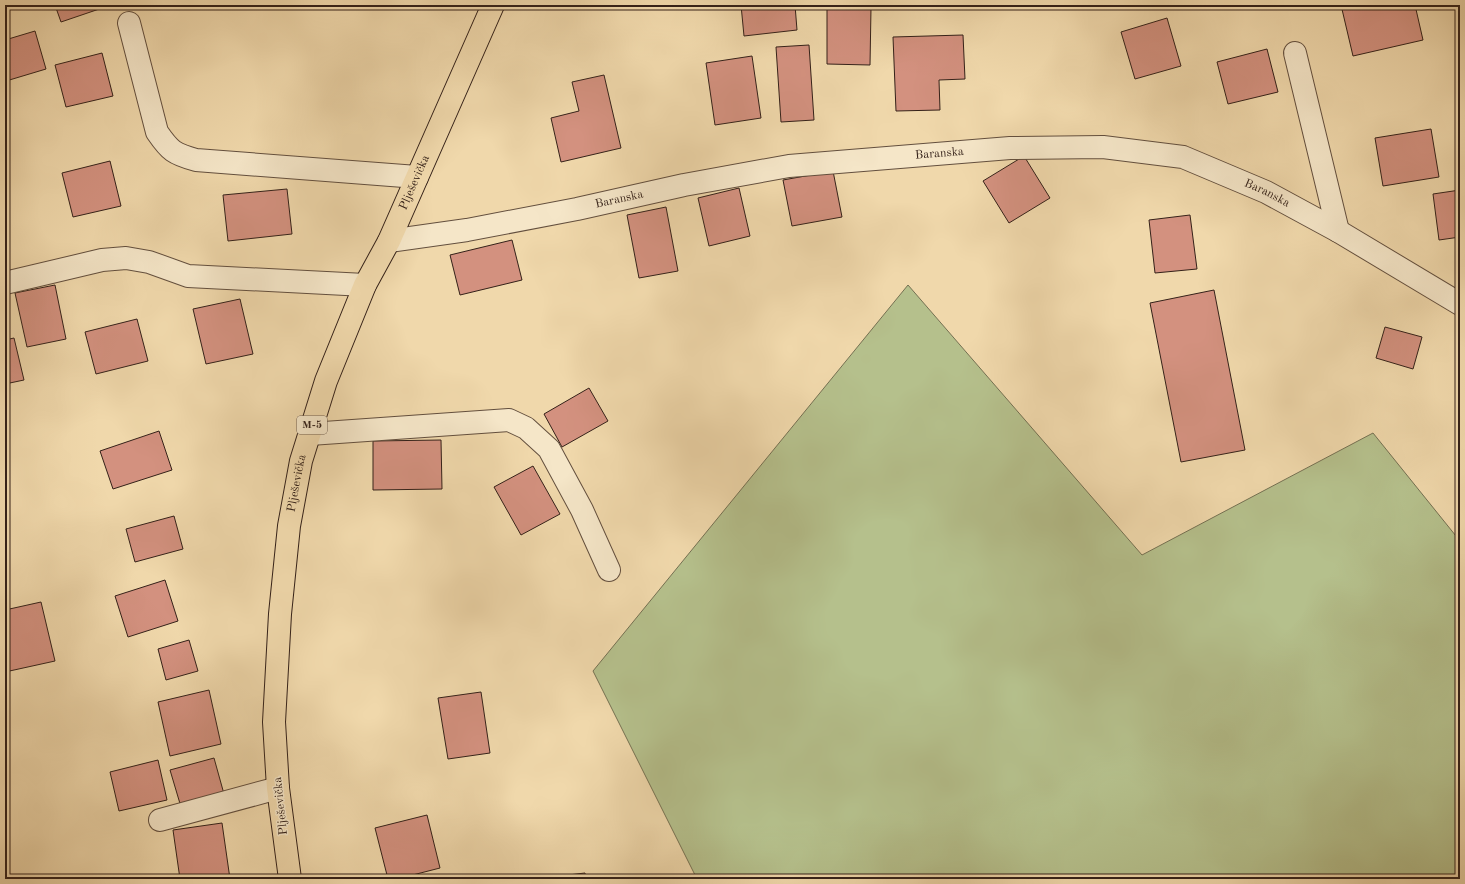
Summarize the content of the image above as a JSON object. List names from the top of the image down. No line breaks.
{"streets":{"main road":["Plješevička","M-5"],"street":["Baranska"]},"crossings":[["Baranska","Plješevička"]]}
